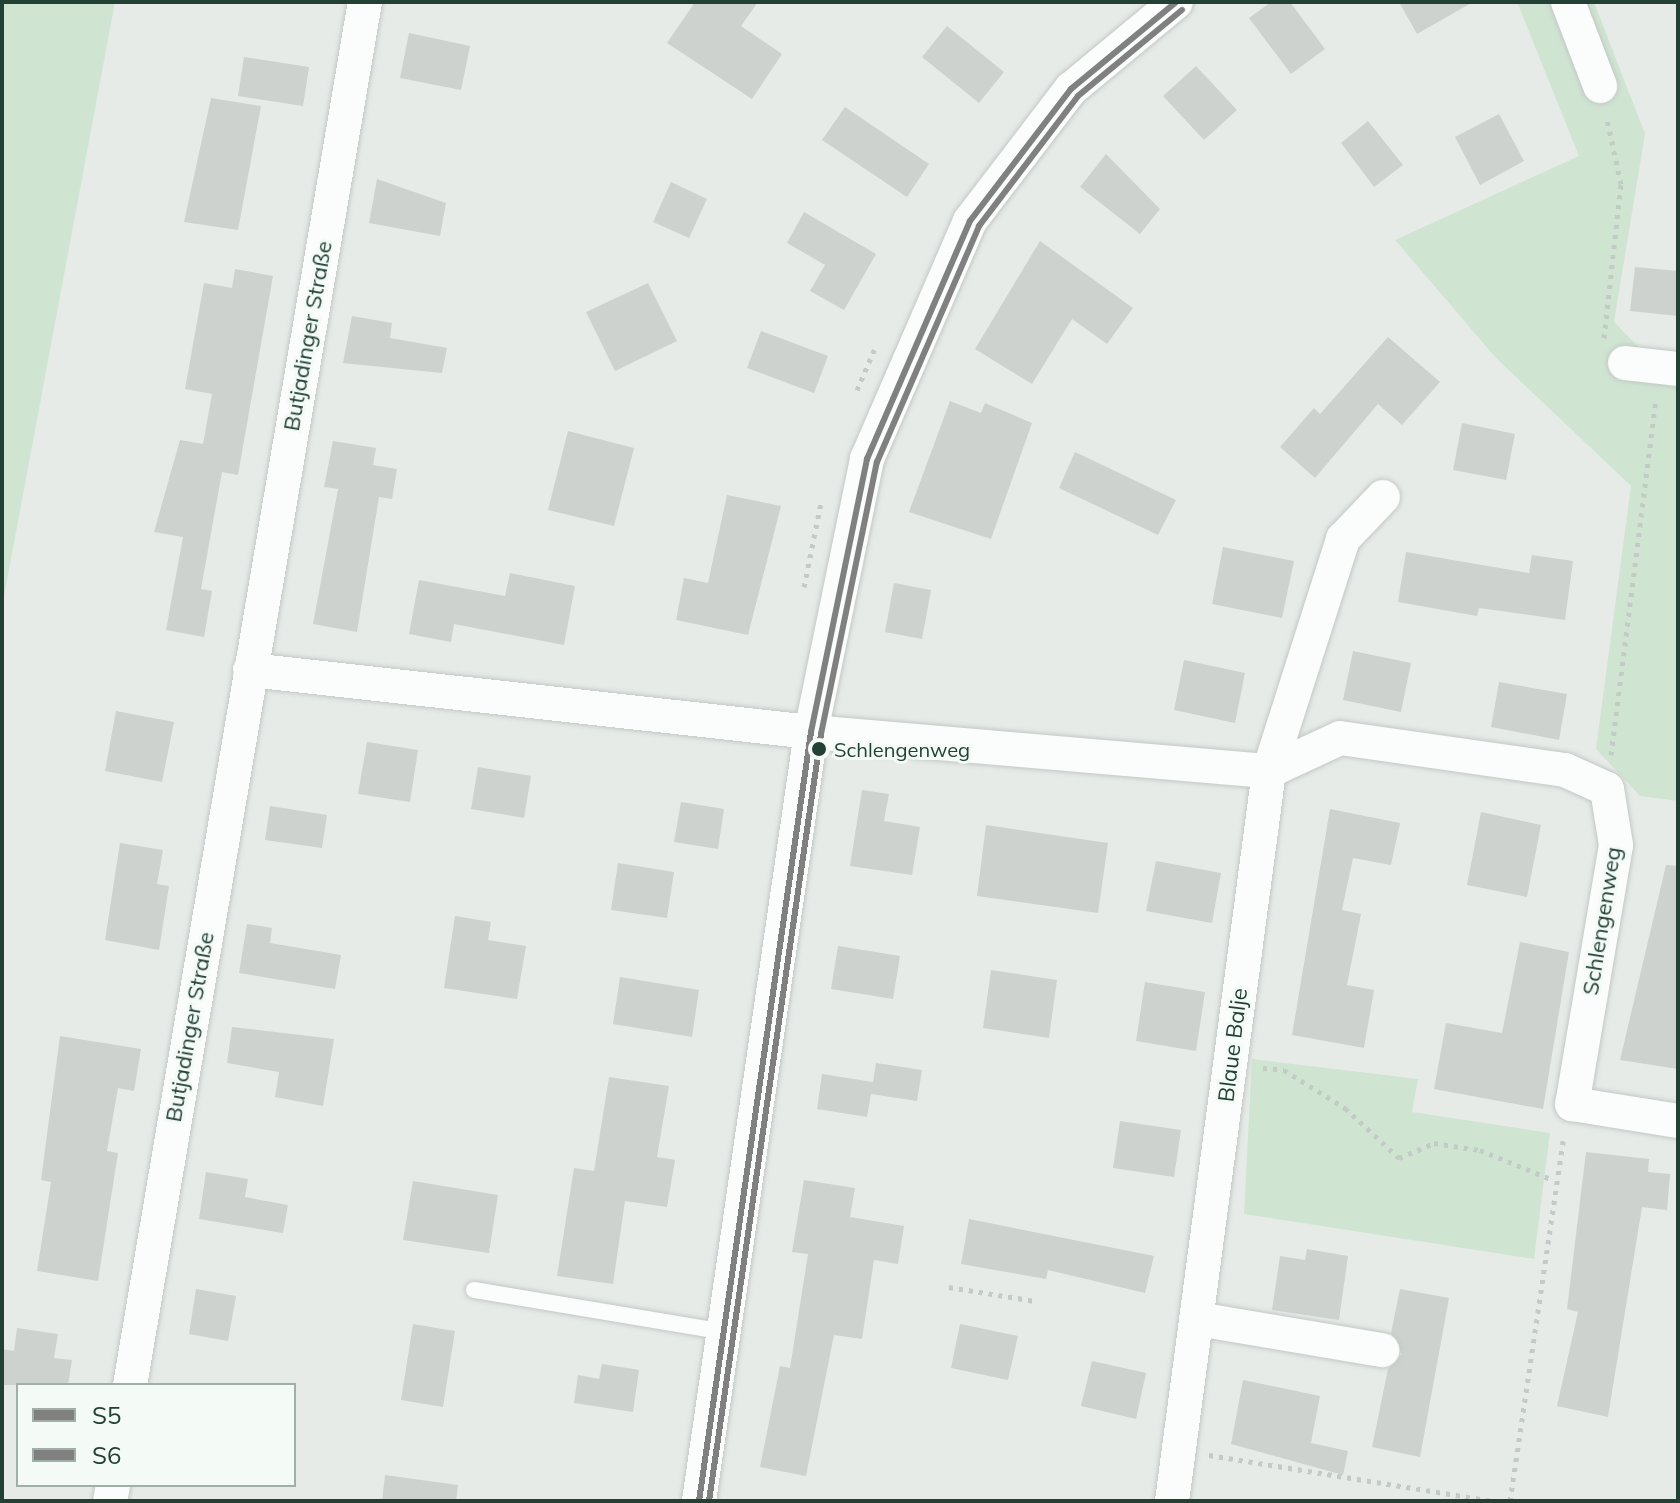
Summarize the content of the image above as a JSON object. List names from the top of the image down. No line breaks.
{"streets":{"street":["Butjadinger Straße","Schlengenweg","Blaue Balje"]},"places":["Schlengenweg"],"lines":["transit line S5","transit line S6"],"legend":["S5","S6"]}
